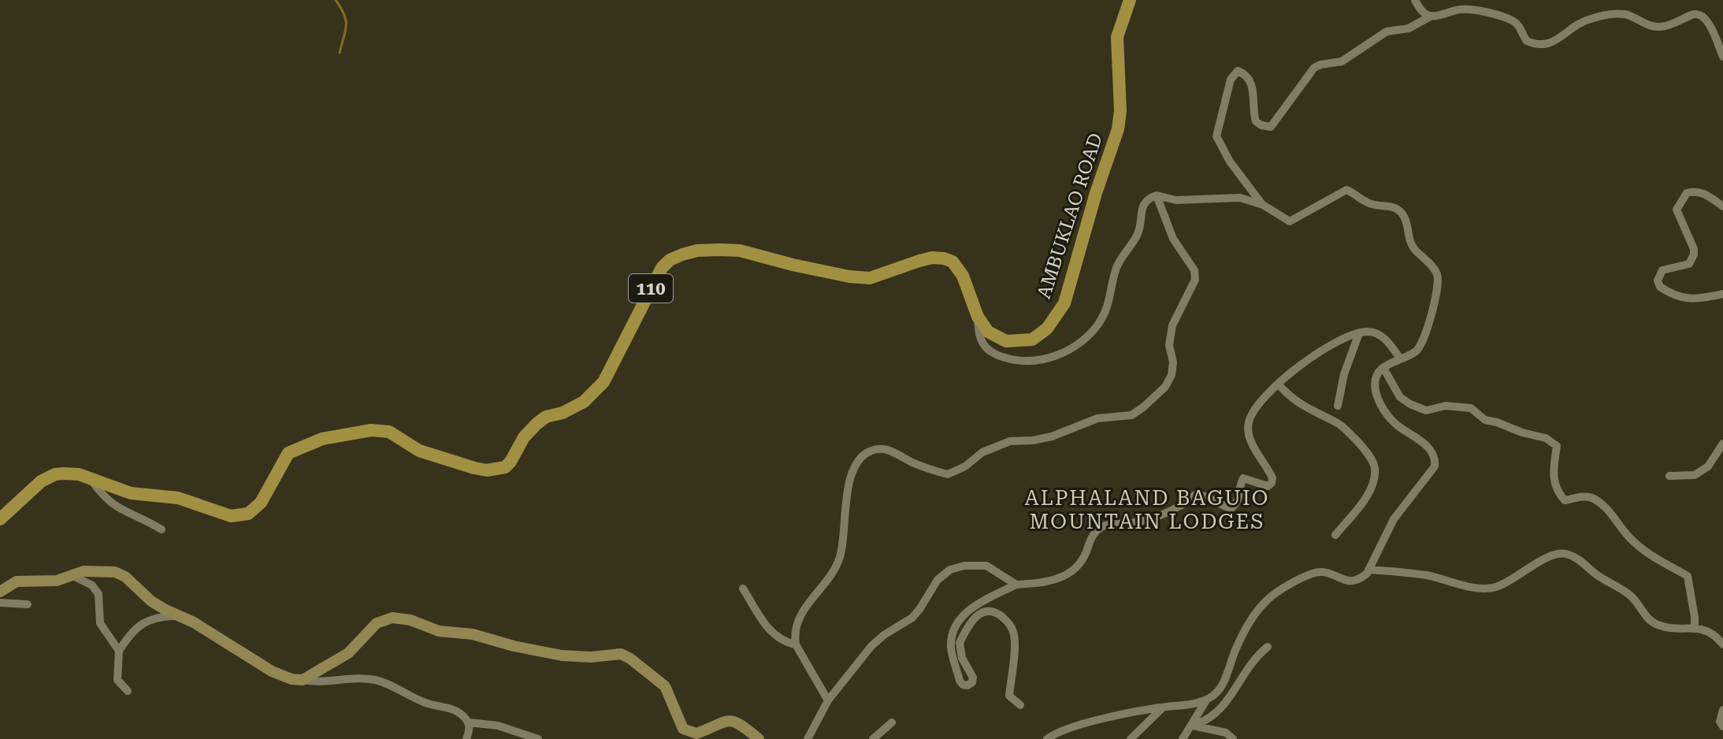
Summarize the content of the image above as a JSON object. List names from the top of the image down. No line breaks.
{"streets":{"main road":["AMBUKLAO ROAD","110"]},"districts":["ALPHALAND BAGUIO MOUNTAIN LODGES"]}
